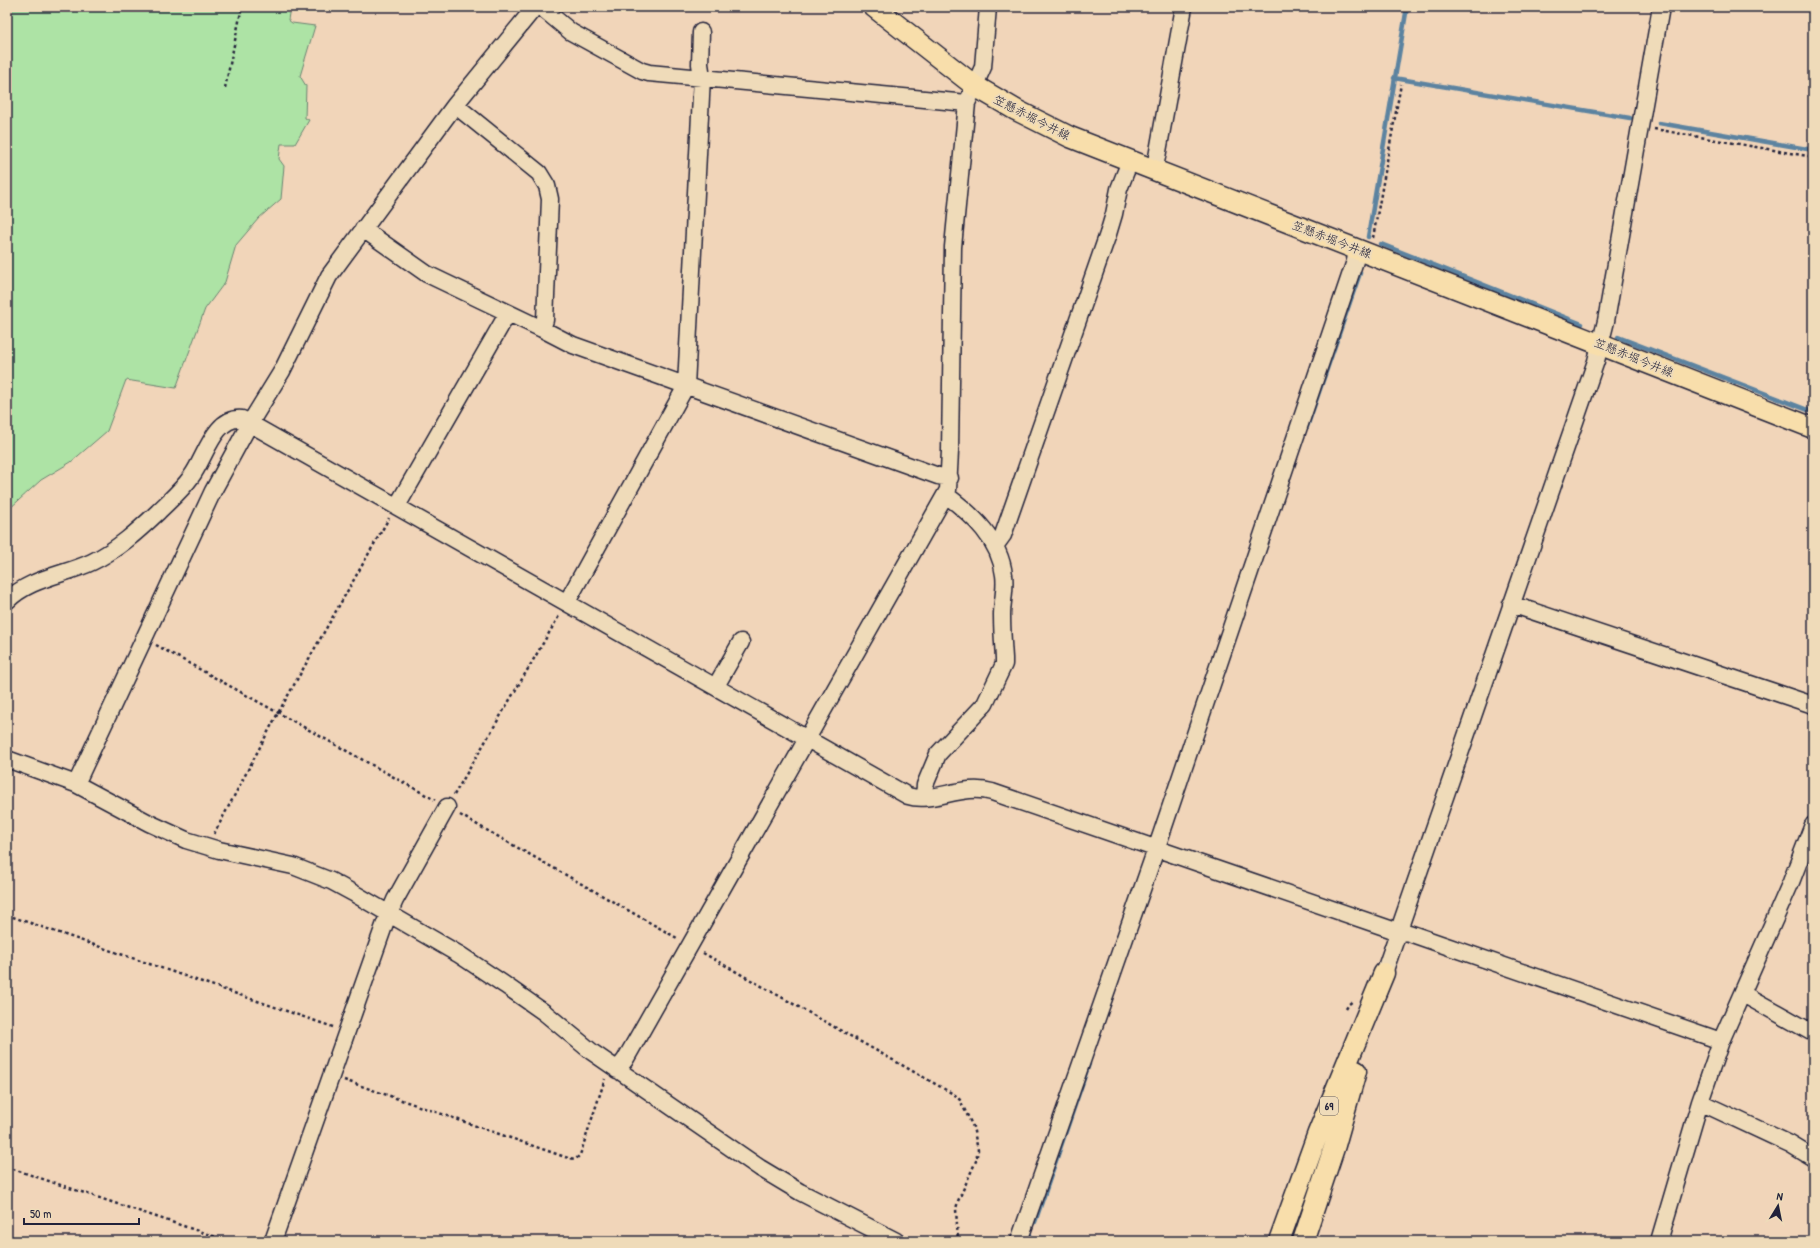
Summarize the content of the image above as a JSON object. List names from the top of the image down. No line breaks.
{"streets":{"main road":["笠懸赤堀今井線","69"]},"scale_bar":"50 m","north":"top"}
